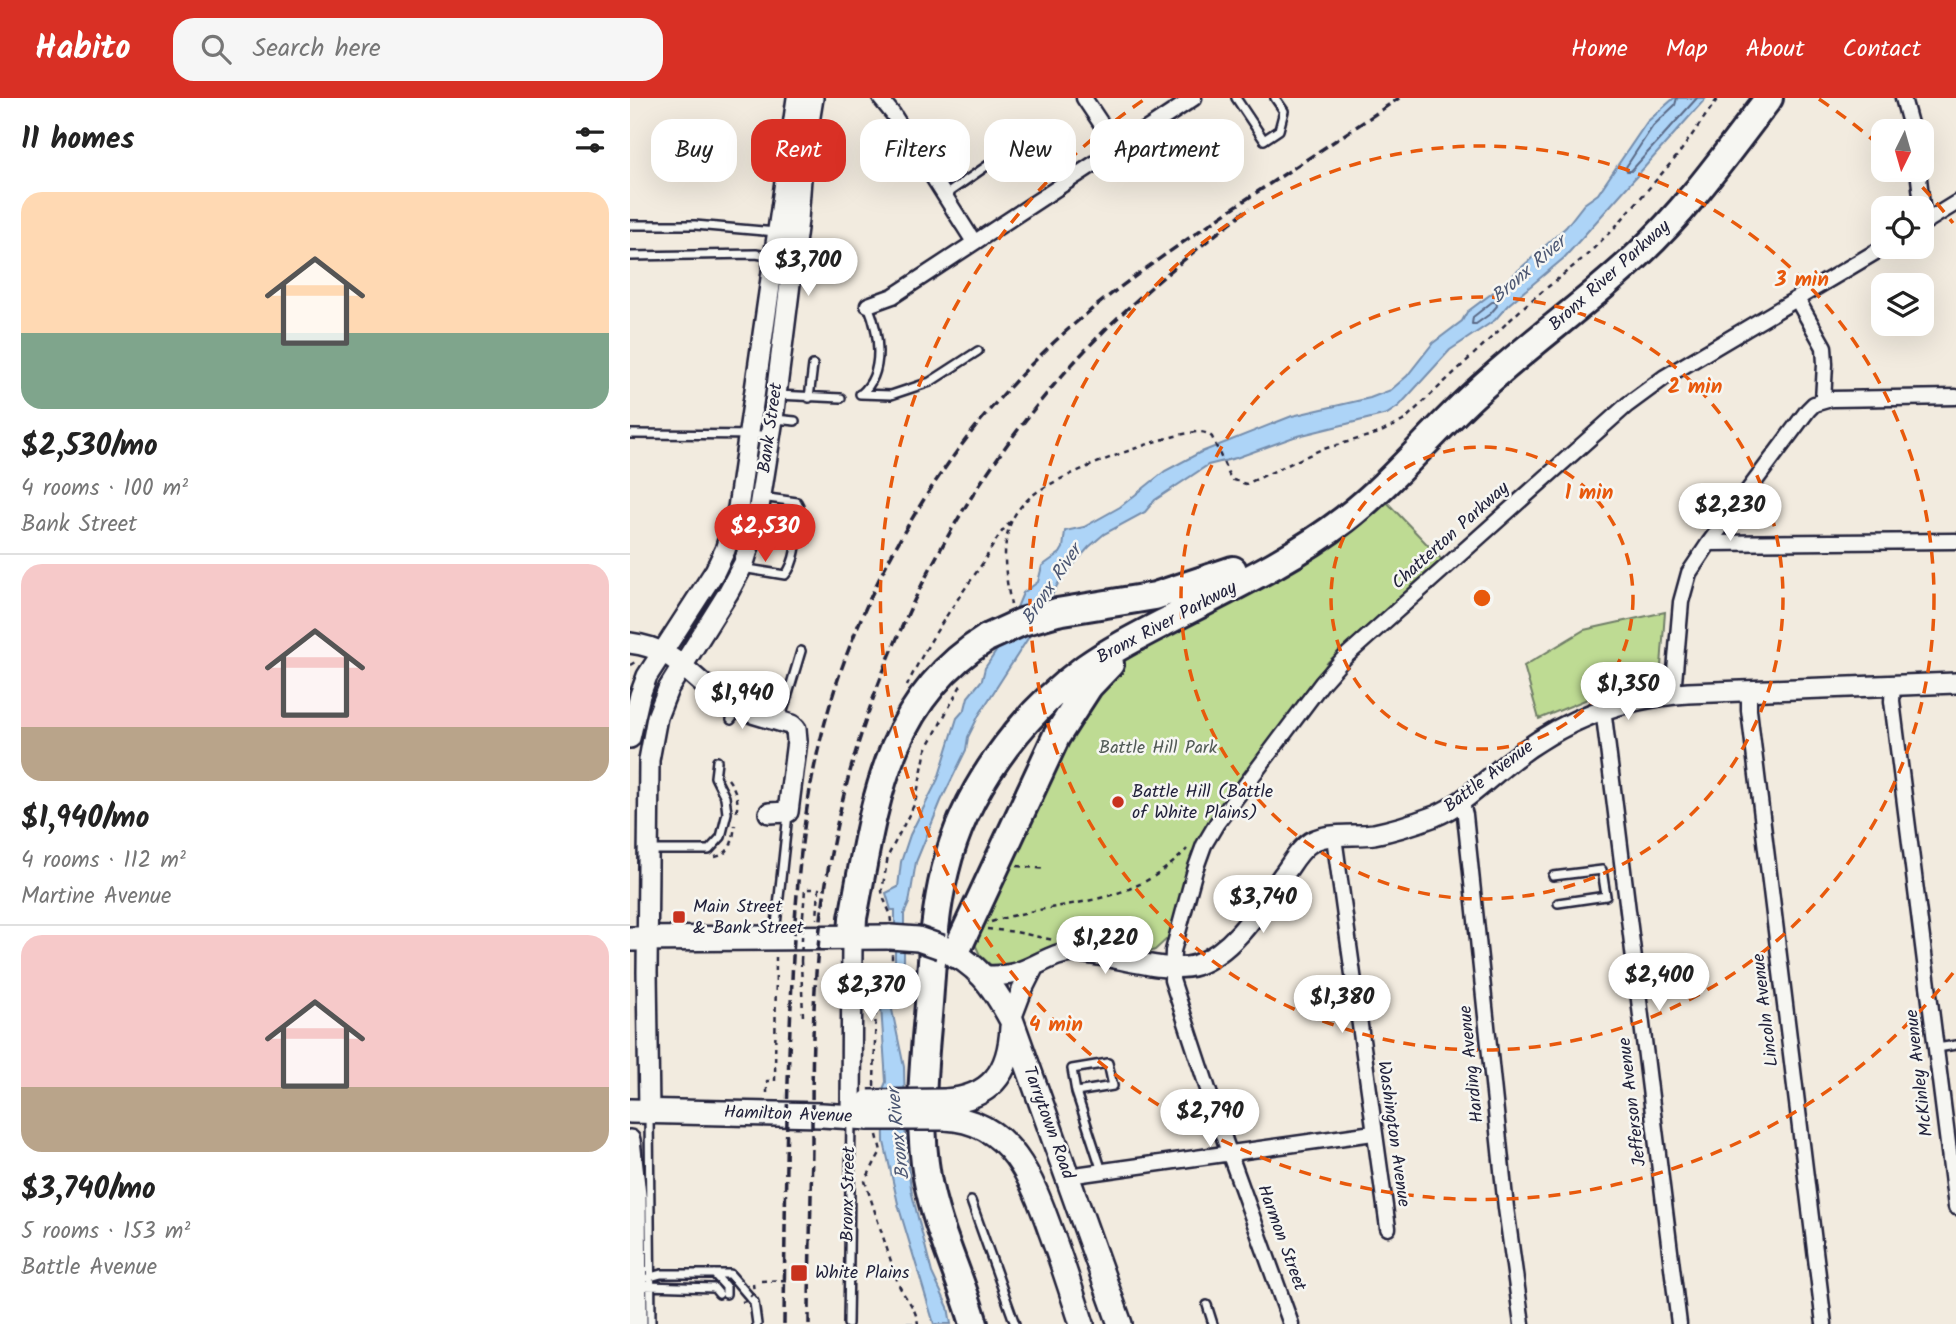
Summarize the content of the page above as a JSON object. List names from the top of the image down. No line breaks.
{"streets":{"highway":["Bronx River Parkway"],"main road":["Hamilton Avenue","Tarrytown Road"],"street":["Bank Street","Chatterton Parkway","Battle Avenue","Lincoln Avenue","Harding Avenue","McKinley Avenue","Jefferson Avenue","Washington Avenue","Bronx Street","Harmon Street"]},"crossings":[["Bank Street","Hamilton Avenue"],["Chatterton Parkway","Battle Avenue"],["Chatterton Parkway","Harmon Street"],["Battle Avenue","Lincoln Avenue"],["Battle Avenue","Harding Avenue"],["Battle Avenue","McKinley Avenue"],["Battle Avenue","Jefferson Avenue"],["Battle Avenue","Tarrytown Road"],["Battle Avenue","Washington Avenue"],["Battle Avenue","Harmon Street"],["Hamilton Avenue","Tarrytown Road"],["Hamilton Avenue","Bronx Street"]],"water":["Bronx River"],"parks":["Battle Hill Park"],"places":{"other":["Battle Hill (Battle of White Plains)"],"transit":["Main Street & Bank Street","White Plains"]},"north":"bottom","page":{"header":"Habito","search":"Search here","nav":["Home","Map","About","Contact"],"heading":"11 homes","chip":["Buy","Rent","Filters","New","Apartment"],"list":[{"name":"$2,530/mo","note":"4 rooms · 100 m² · Bank Street"},{"name":"$1,940/mo","note":"4 rooms · 112 m² · Martine Avenue"},{"name":"$3,740/mo","note":"5 rooms · 153 m² · Battle Avenue"}],"price":["$3,700","$2,230","$2,530","$1,350","$1,940","$3,740","$1,220","$2,400","$2,370","$1,380","$2,790"]},"rings":["3 min","2 min","1 min","4 min"]}
